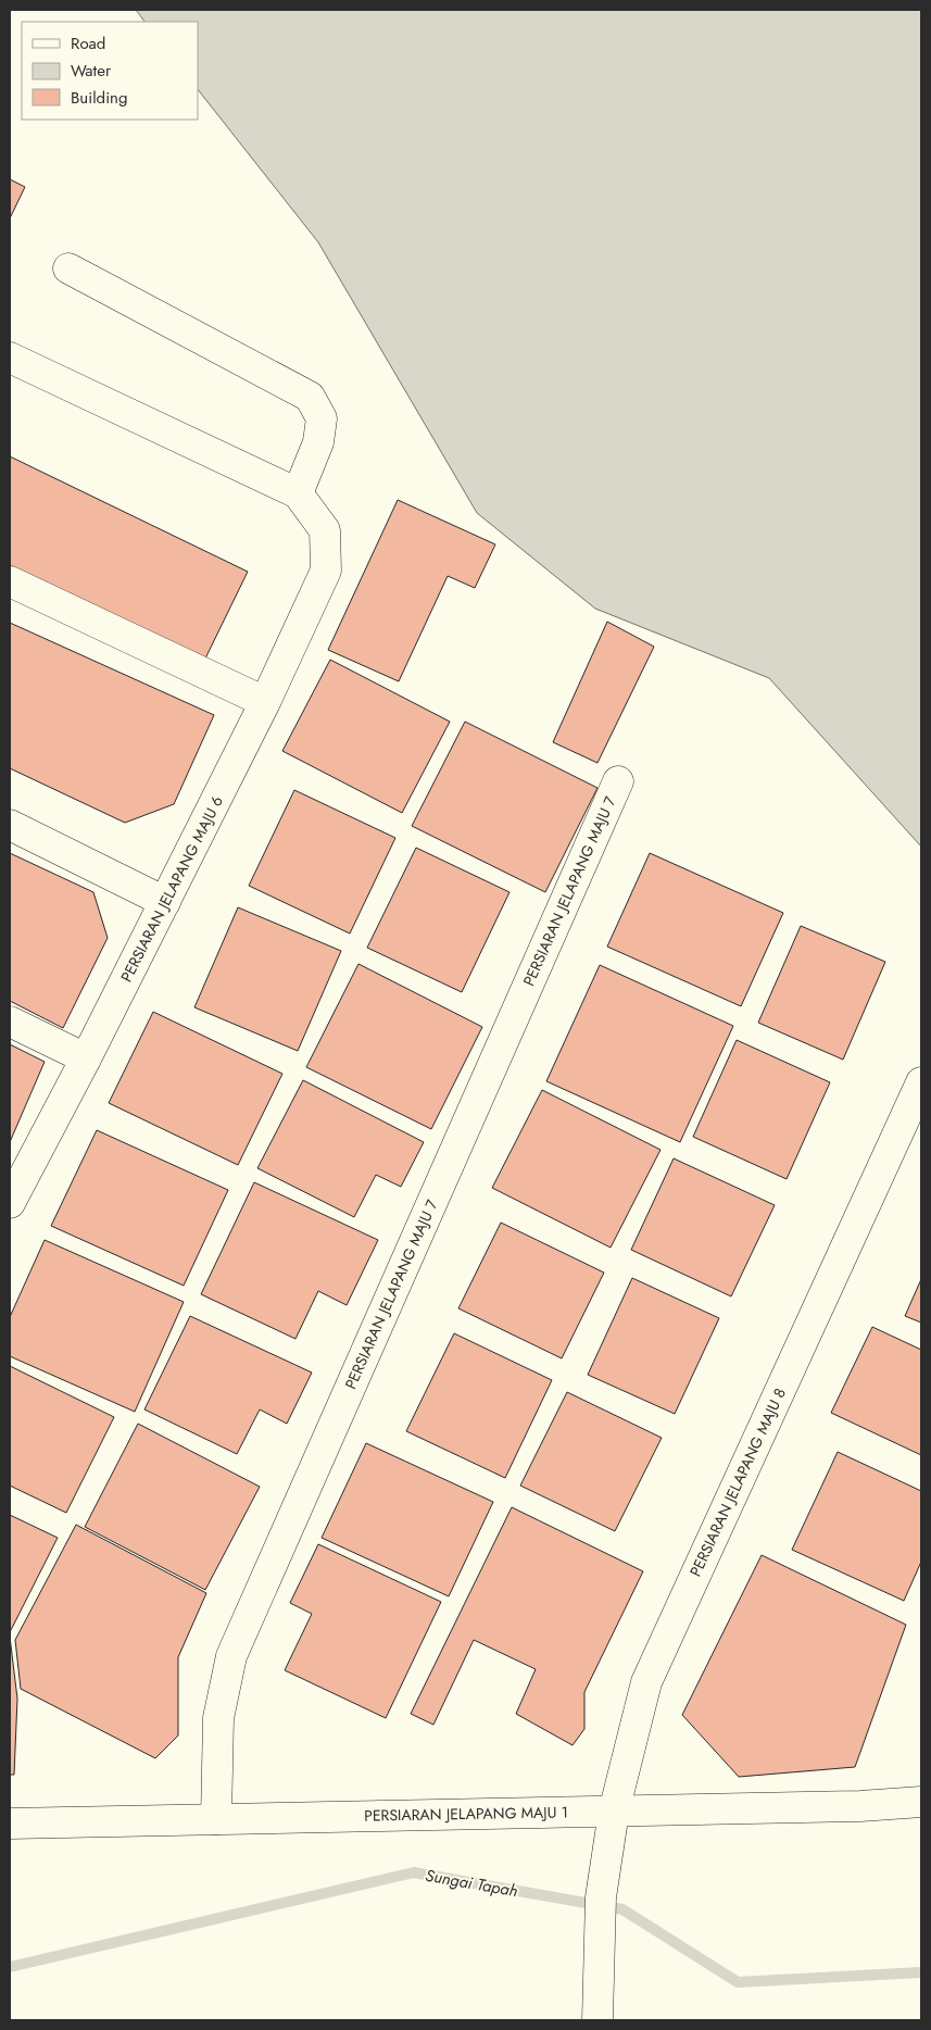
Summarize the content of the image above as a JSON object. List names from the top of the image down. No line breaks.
{"streets":{"street":["PERSIARAN JELAPANG MAJU 6","PERSIARAN JELAPANG MAJU 7","PERSIARAN JELAPANG MAJU 8","PERSIARAN JELAPANG MAJU 1"]},"crossings":[["PERSIARAN JELAPANG MAJU 7","PERSIARAN JELAPANG MAJU 1"],["PERSIARAN JELAPANG MAJU 8","PERSIARAN JELAPANG MAJU 1"]],"water":["Sungai Tapah"],"legend":["Road","Water","Building"]}
